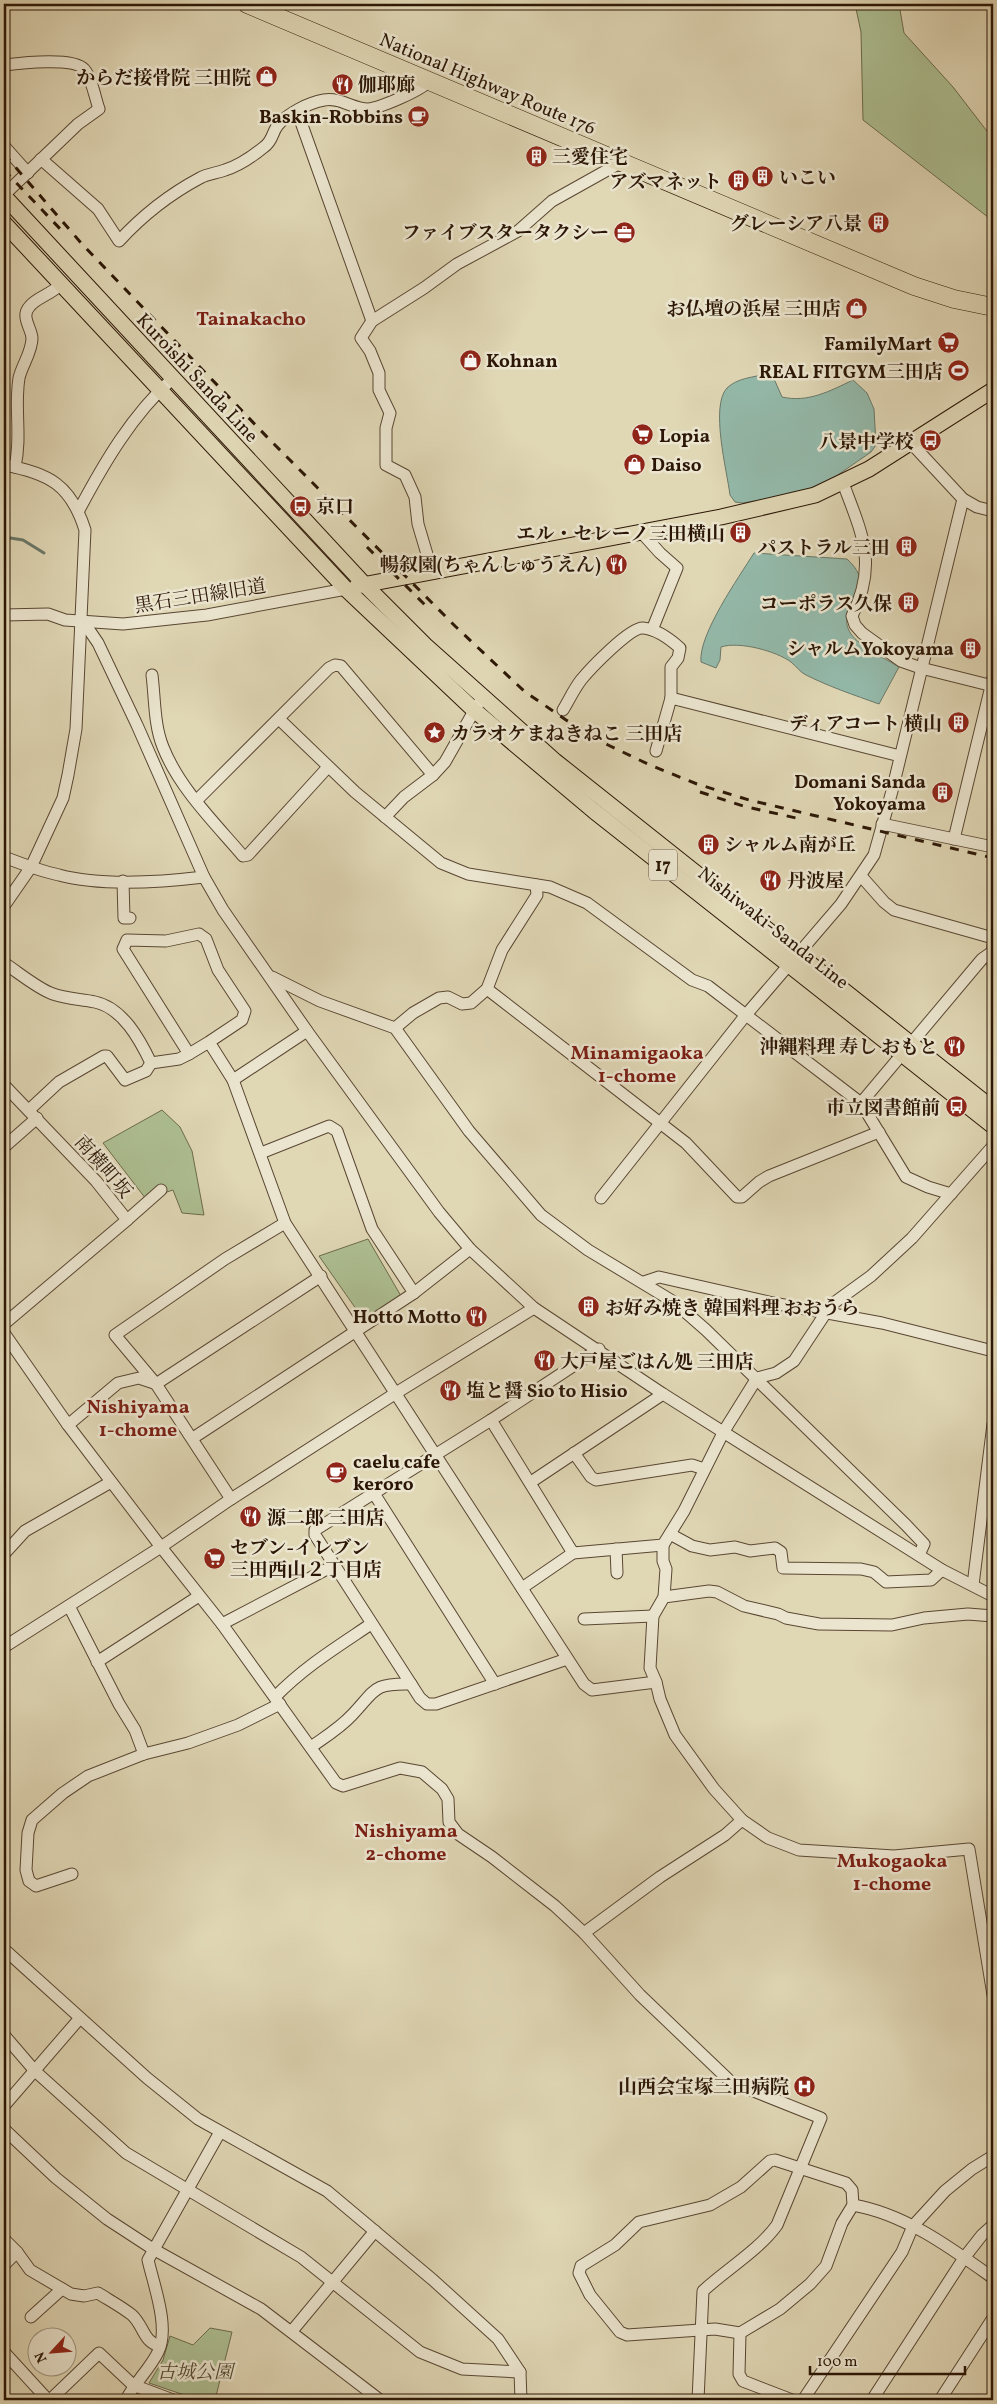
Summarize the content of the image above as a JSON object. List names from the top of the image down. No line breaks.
{"streets":{"highway":["National Highway Route 176"],"main road":["Kuroishi Sanda Line","17","Nishiwaki-Sanda Line"],"street":["黒石三田線旧道","南横町坂"]},"crossings":[["Kuroishi Sanda Line","黒石三田線旧道"],["Kuroishi Sanda Line","Nishiwaki-Sanda Line"],["黒石三田線旧道","Nishiwaki-Sanda Line"]],"districts":["Tainakacho","Minamigaoka 1-chome","Nishiyama 1-chome","Nishiyama 2-chome","Mukogaoka 1-chome"],"parks":["古城公園"],"places":{"shop":["からだ接骨院 三田院","お仏壇の浜屋 三田店","Kohnan","Daiso"],"restaurant":["伽耶廊","暢叙園(ちゃんしゅうえん)","丹波屋","沖縄料理 寿し おもと","Hotto Motto","大戸屋ごはん処 三田店","塩と醤 Sio to Hisio","源二郎 三田店"],"cafe":["Baskin-Robbins","caelu cafe keroro"],"building":["三愛住宅","いこい","アズマネット","グレーシア八景","エル・セレーノ三田横山","パストラル三田","コーポラス久保","シャルムYokoyama","ディアコート 横山","Domani Sanda Yokoyama","シャルム南が丘","お好み焼き 韓国料理 おおうら"],"office":["ファイブスタータクシー"],"supermarket":["FamilyMart","Lopia","セブン-イレブン 三田西山２丁目店"],"sports":["REAL FITGYM三田店"],"bus stop":["八景中学校","京口","市立図書館前"],"place":["カラオケまねきねこ 三田店"],"hospital":["山西会宝塚三田病院"]},"scale_bar":"100 m","north":"bottom left"}
